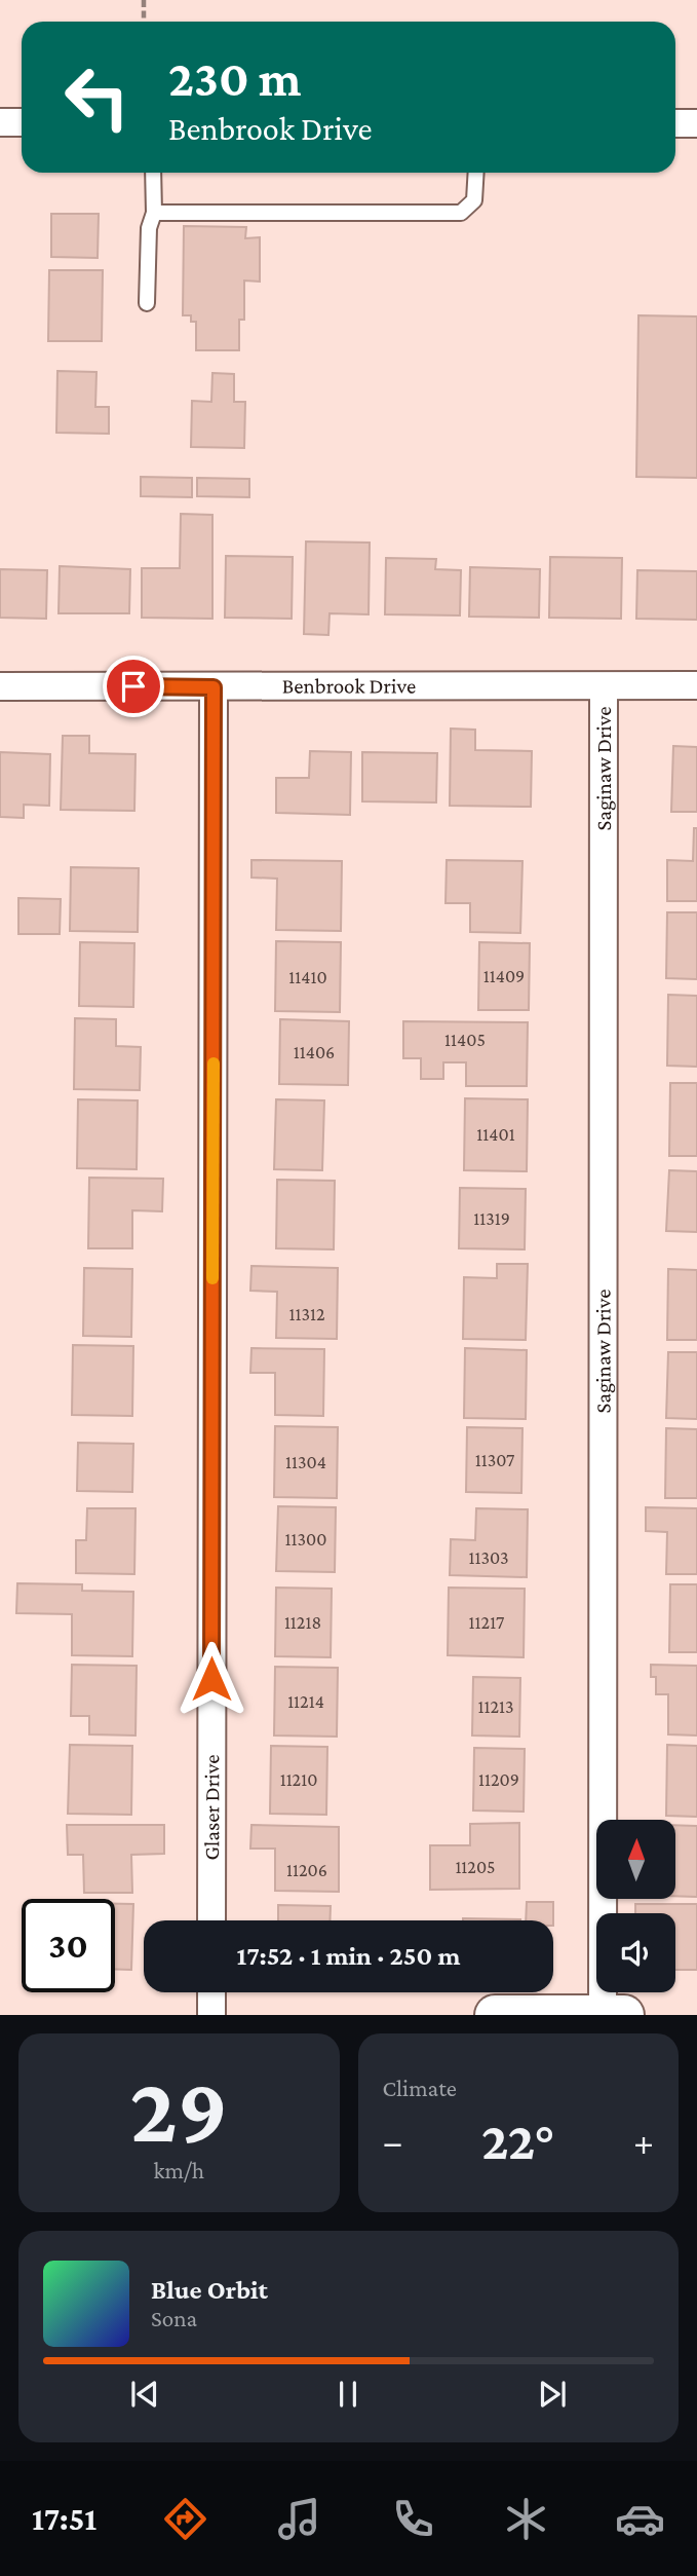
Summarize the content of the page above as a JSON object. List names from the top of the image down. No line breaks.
{"streets":{"street":["Benbrook Drive","Saginaw Drive","Glaser Drive"]},"crossings":[["Benbrook Drive","Saginaw Drive"],["Benbrook Drive","Glaser Drive"]],"house_numbers":["11409","11410","11405","11406","11401","11319","11312","11307","11304","11300","11303","11218","11217","11214","11213","11210","11209","11205","11206"],"north":"top","page":{"turn":["230 m","Benbrook Drive"],"limit":"30","trip":"17:52 · 1 min · 250 m","tile":[["29","km/h"],"Climate"],"heat":["−","22°","+"],"song":["Blue Orbit","Sona"],"tabs":"17:51"}}
